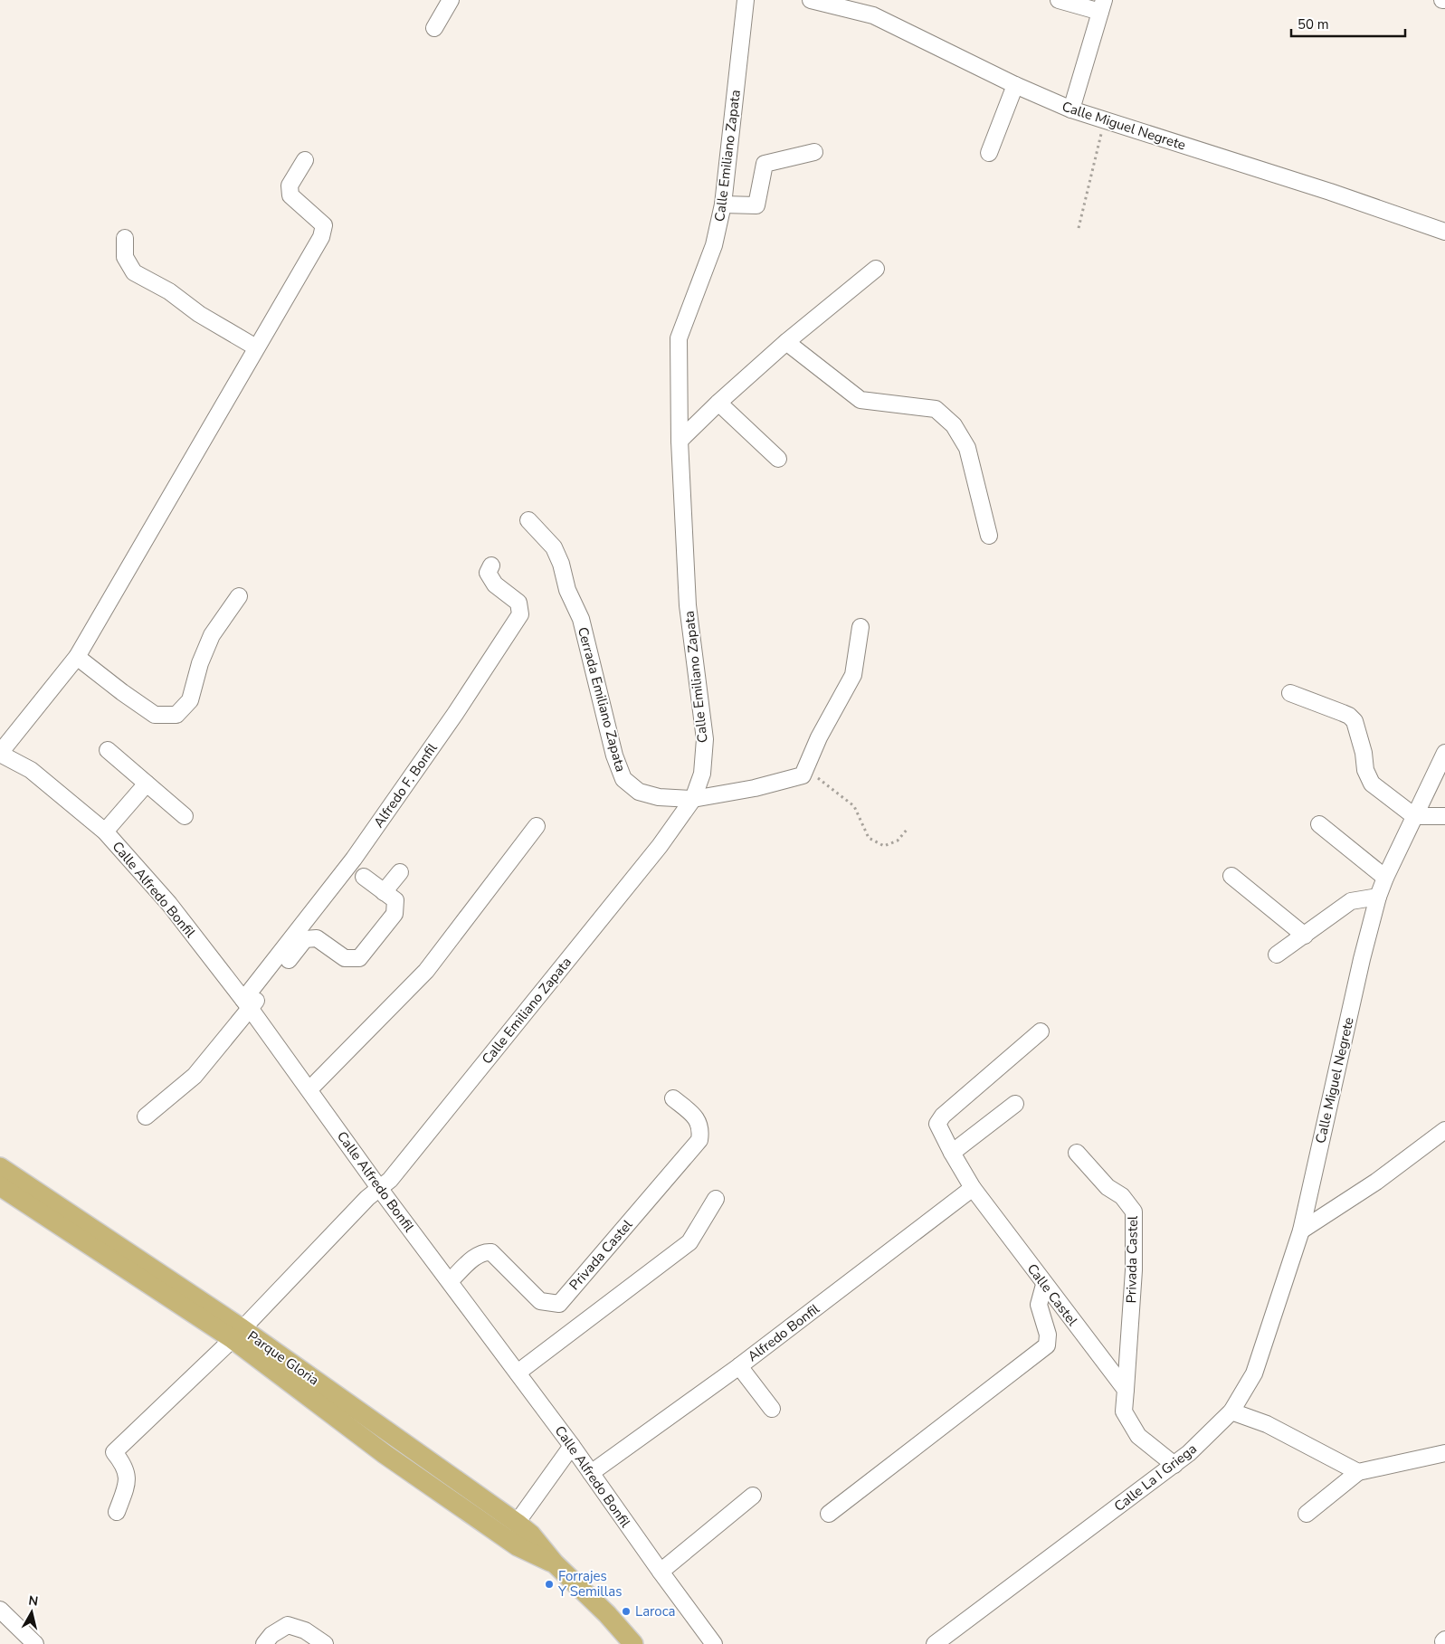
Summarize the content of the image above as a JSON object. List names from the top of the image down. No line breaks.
{"streets":{"main road":["Parque Gloria"],"street":["Calle Miguel Negrete","Calle Emiliano Zapata","Cerrada Emiliano Zapata","Alfredo F. Bonfil","Calle Alfredo Bonfil","Privada Castel","Calle Castel","Alfredo Bonfil","Calle La I Griega"]},"crossings":[["Calle Miguel Negrete","Calle La I Griega"],["Calle Emiliano Zapata","Cerrada Emiliano Zapata"],["Calle Emiliano Zapata","Calle Alfredo Bonfil"],["Calle Emiliano Zapata","Parque Gloria"],["Alfredo F. Bonfil","Calle Alfredo Bonfil"],["Calle Alfredo Bonfil","Privada Castel"],["Calle Alfredo Bonfil","Alfredo Bonfil"],["Privada Castel","Calle Castel"],["Calle Castel","Alfredo Bonfil"]],"places":["Forrajes Y Semillas","Laroca"],"scale_bar":"50 m","north":"top"}
